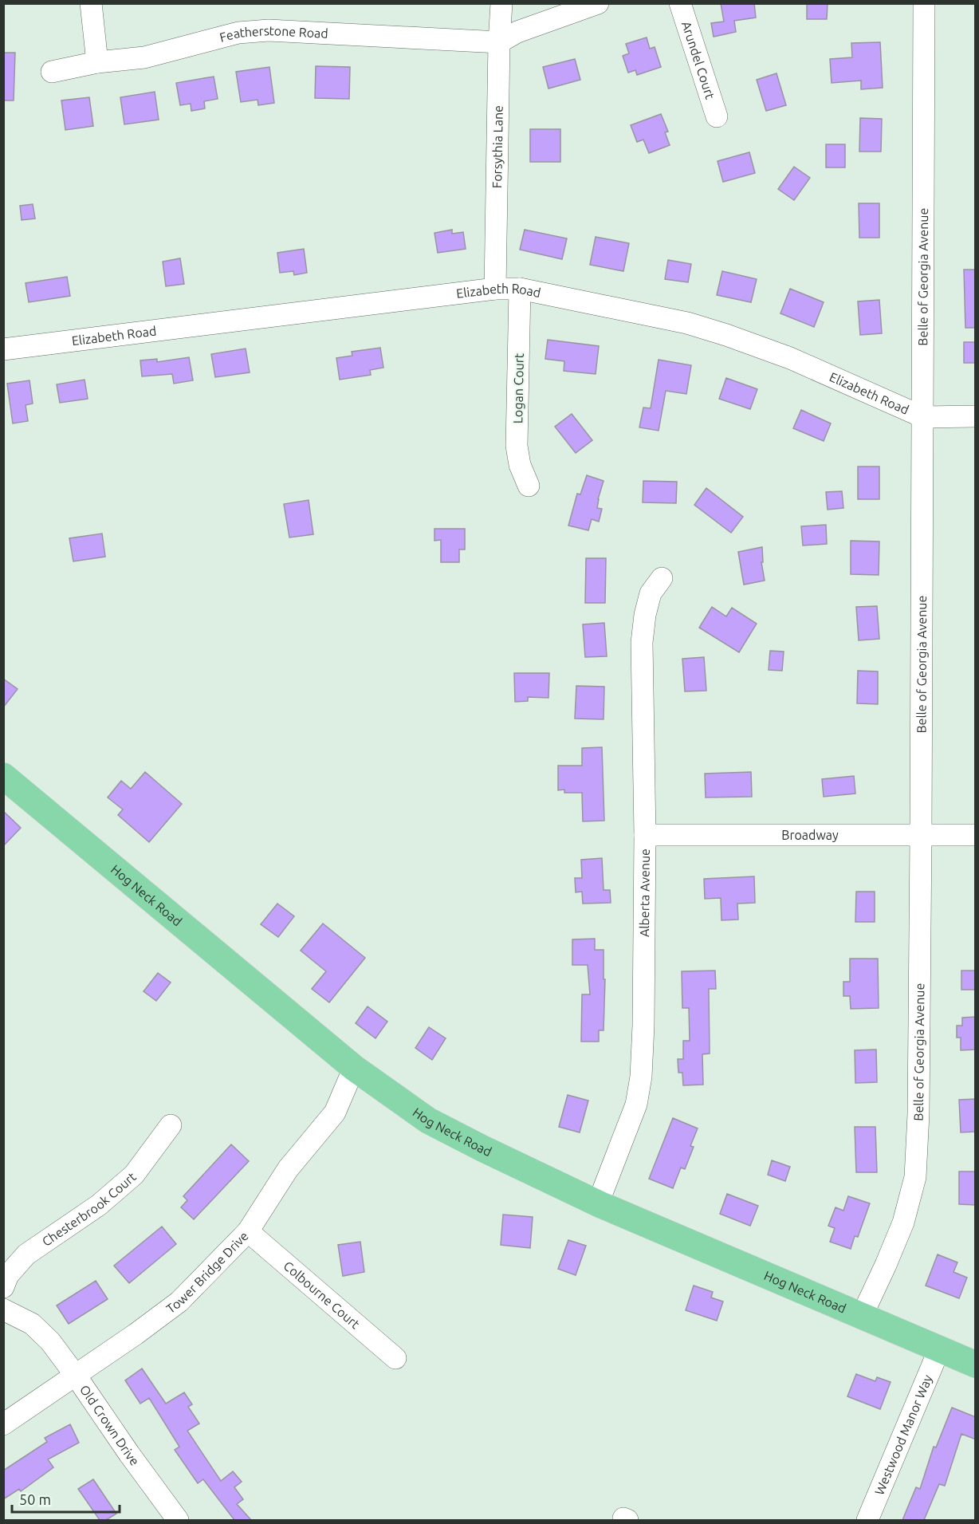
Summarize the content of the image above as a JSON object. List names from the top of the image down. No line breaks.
{"streets":{"main road":["Hog Neck Road"],"street":["Featherstone Road","Arundel Court","Forsythia Lane","Belle of Georgia Avenue","Elizabeth Road","Logan Court","Broadway","Alberta Avenue","Chesterbrook Court","Tower Bridge Drive","Colbourne Court","Old Crown Drive","Westwood Manor Way"]},"crossings":[["Featherstone Road","Forsythia Lane"],["Forsythia Lane","Elizabeth Road"],["Belle of Georgia Avenue","Elizabeth Road"],["Belle of Georgia Avenue","Broadway"],["Belle of Georgia Avenue","Hog Neck Road"],["Elizabeth Road","Logan Court"],["Broadway","Alberta Avenue"],["Alberta Avenue","Hog Neck Road"],["Hog Neck Road","Tower Bridge Drive"],["Hog Neck Road","Westwood Manor Way"],["Tower Bridge Drive","Colbourne Court"],["Tower Bridge Drive","Old Crown Drive"]],"scale_bar":"50 m"}
